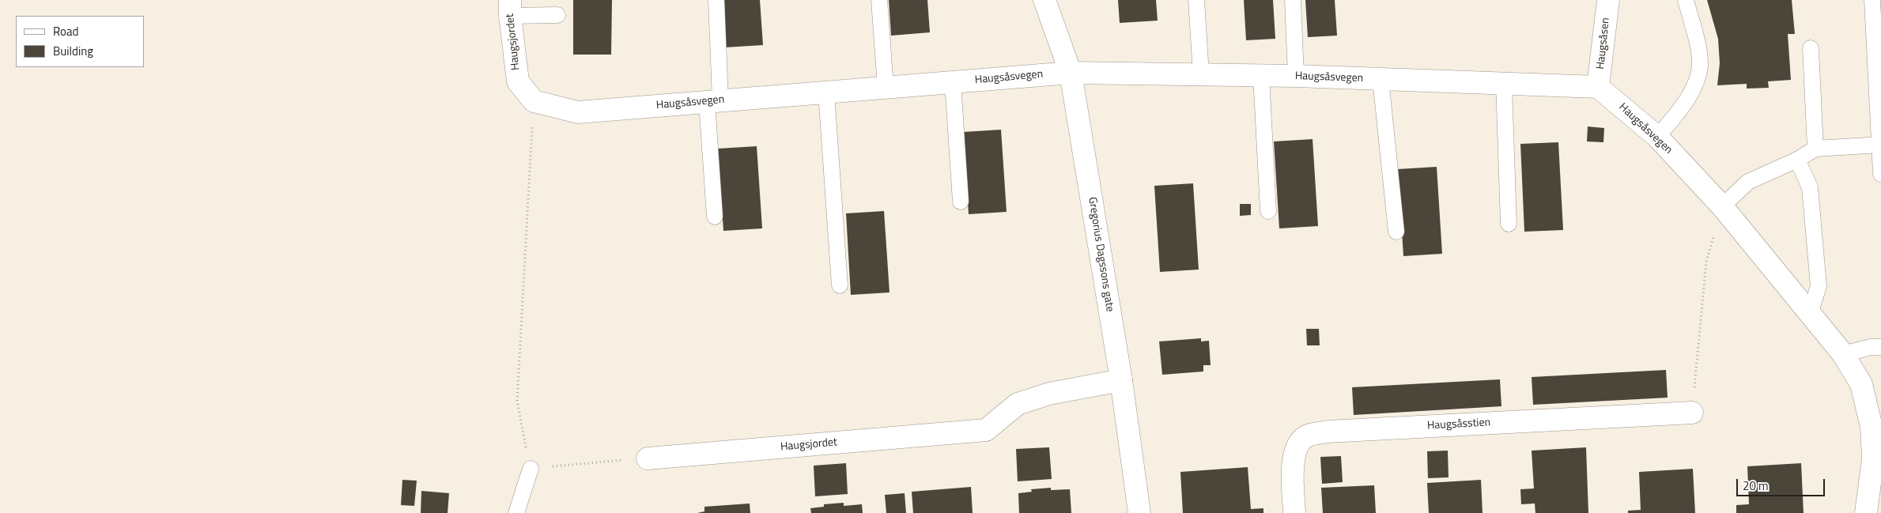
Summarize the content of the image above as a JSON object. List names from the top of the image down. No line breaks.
{"streets":{"street":["Haugsjordet","Haugsåsen","Haugsåsvegen","Gregorius Dagssons gate","Haugsåsstien"]},"crossings":[["Haugsjordet","Haugsåsvegen"],["Haugsjordet","Gregorius Dagssons gate"],["Haugsåsen","Haugsåsvegen"],["Haugsåsvegen","Gregorius Dagssons gate"]],"legend":["Road","Building"],"scale_bar":"20 m"}
